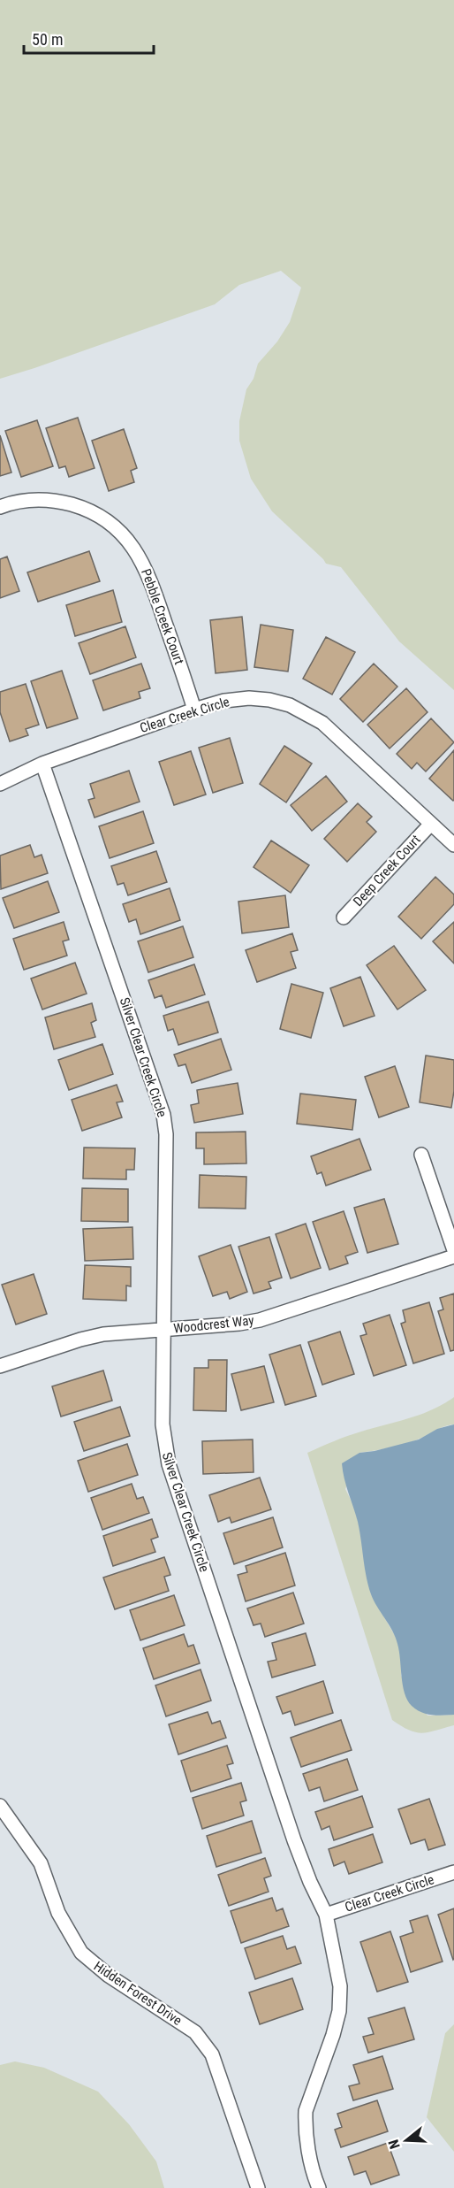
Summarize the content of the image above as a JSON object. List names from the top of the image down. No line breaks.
{"streets":{"street":["Pebble Creek Court","Clear Creek Circle","Deep Creek Court","Silver Clear Creek Circle","Woodcrest Way","Hidden Forest Drive"]},"crossings":[["Pebble Creek Court","Clear Creek Circle"],["Clear Creek Circle","Deep Creek Court"],["Clear Creek Circle","Silver Clear Creek Circle"],["Silver Clear Creek Circle","Woodcrest Way"]],"scale_bar":"50 m","north":"left"}
